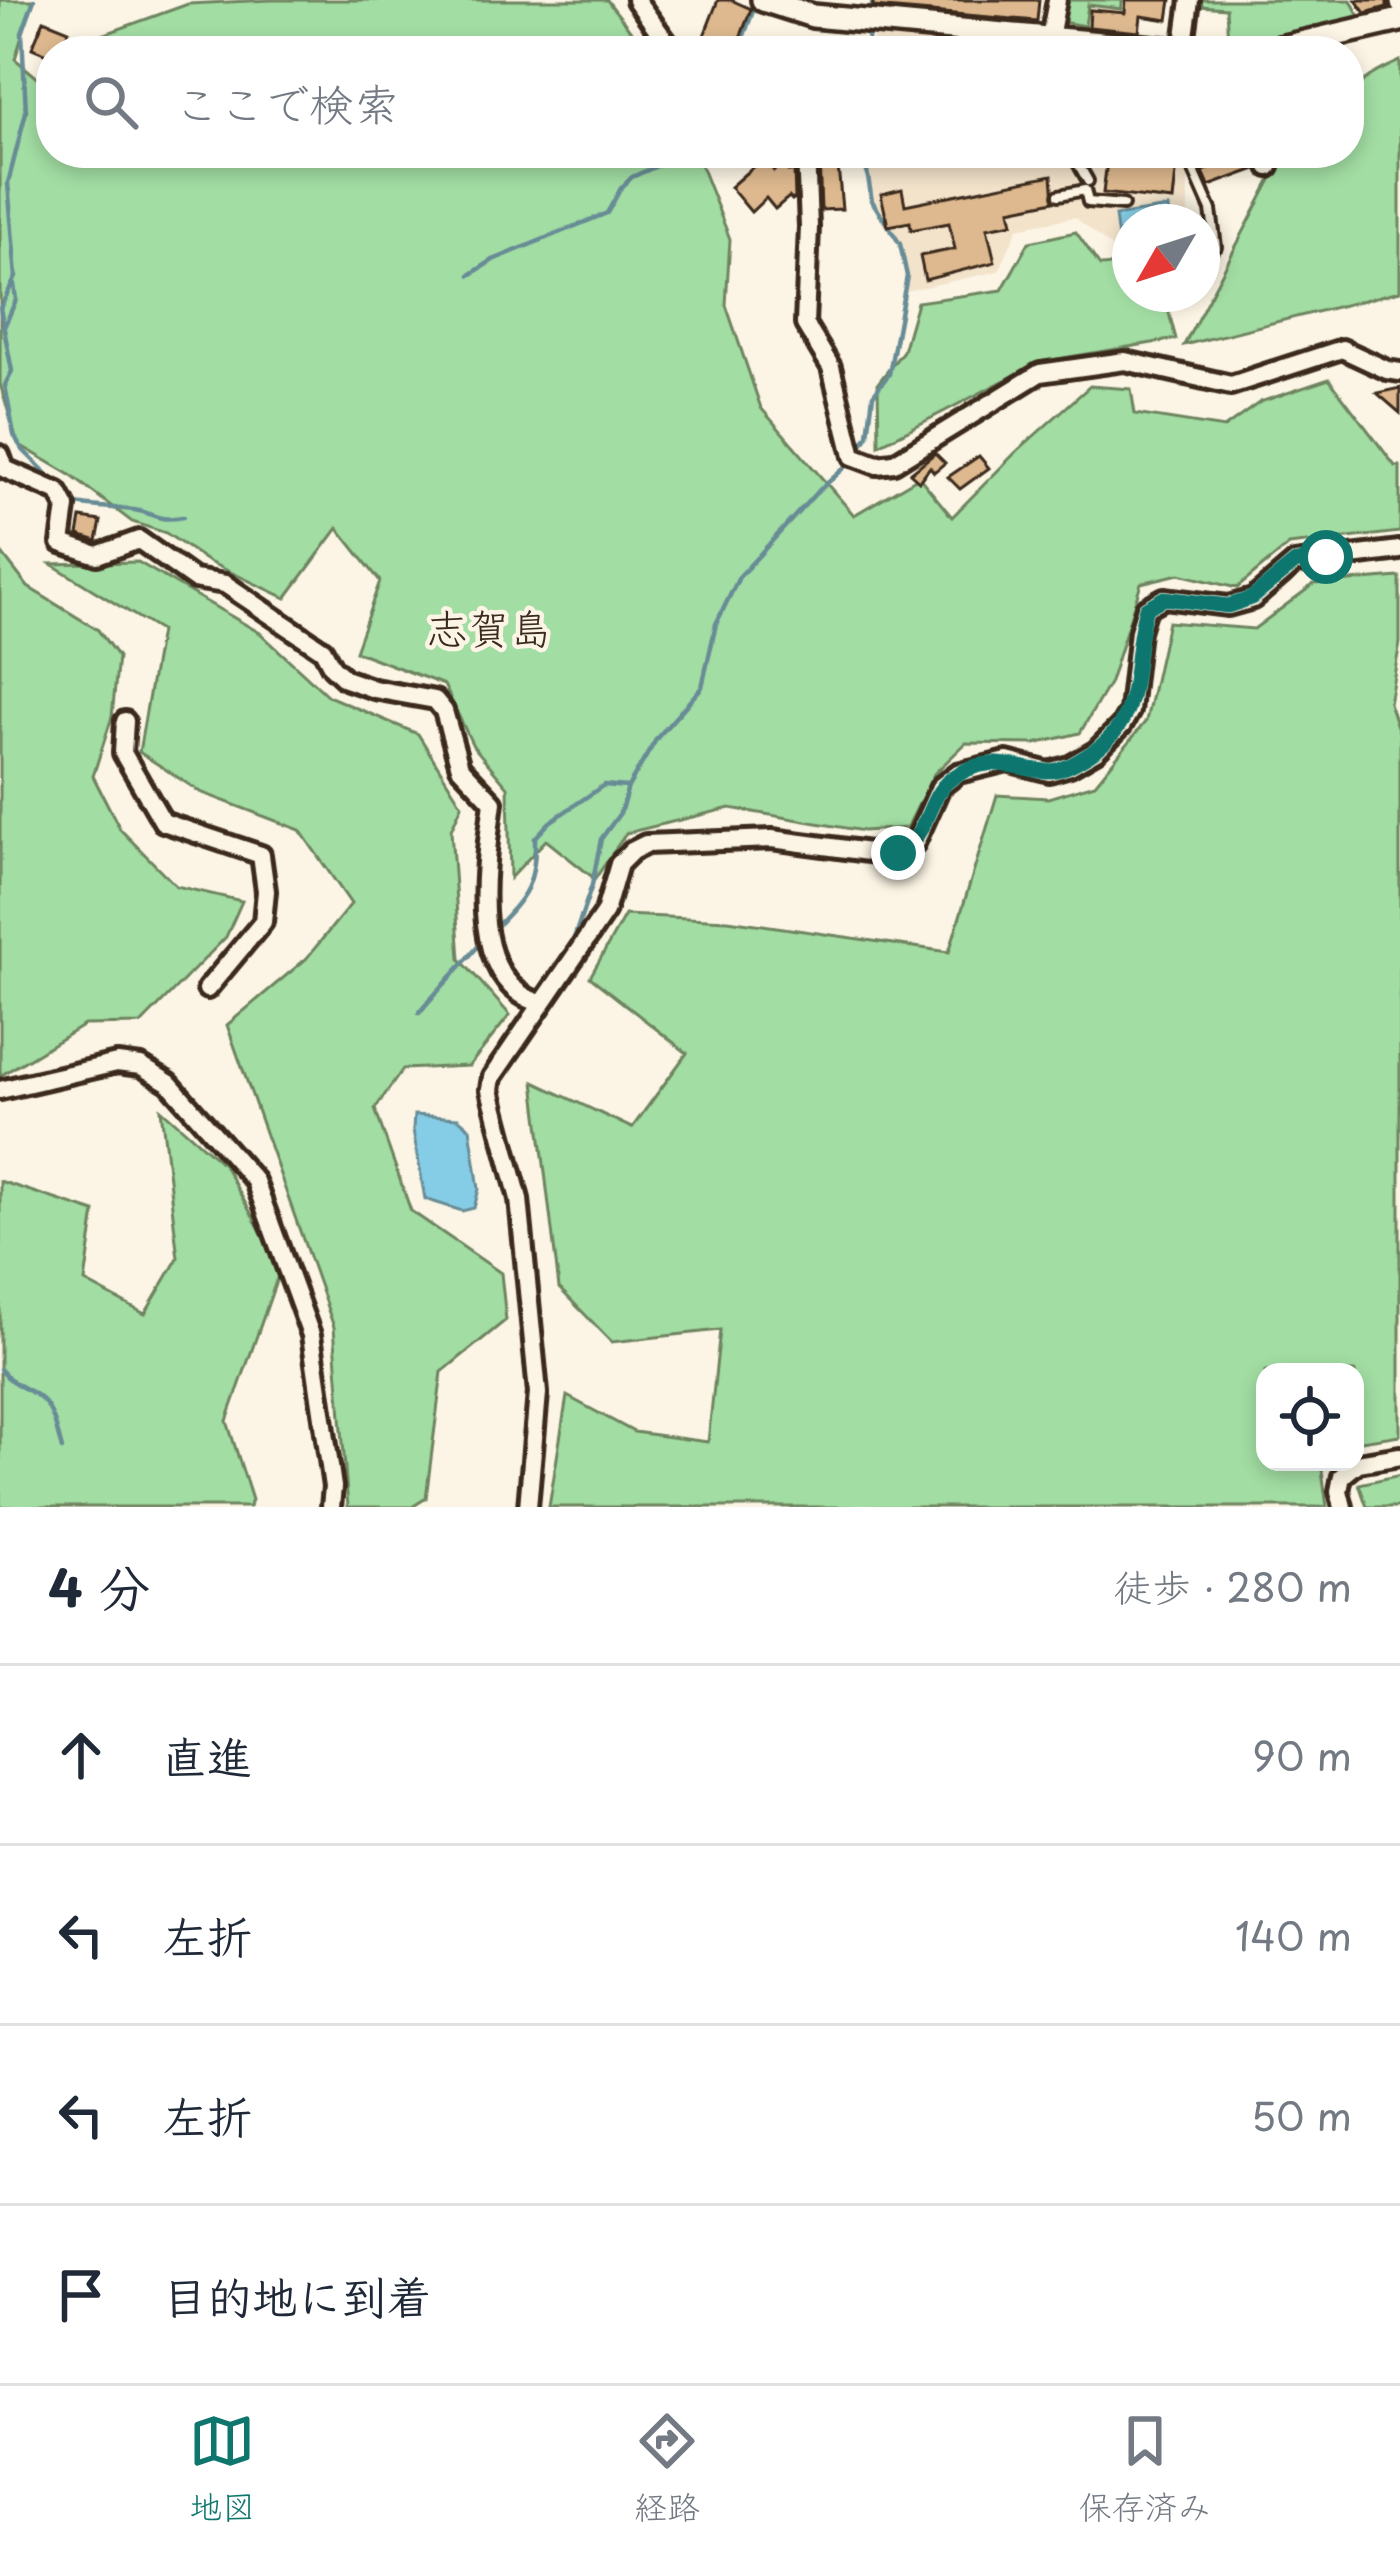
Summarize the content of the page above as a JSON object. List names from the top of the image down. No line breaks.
{"districts":["志賀島"],"north":"bottom left","page":{"search":"ここで検索","heading":["4 分","徒歩 · 280 m"],"list":[["直進","90 m"],["左折","140 m"],["左折","50 m"],"目的地に到着"],"nav":["地図","経路","保存済み"]}}
